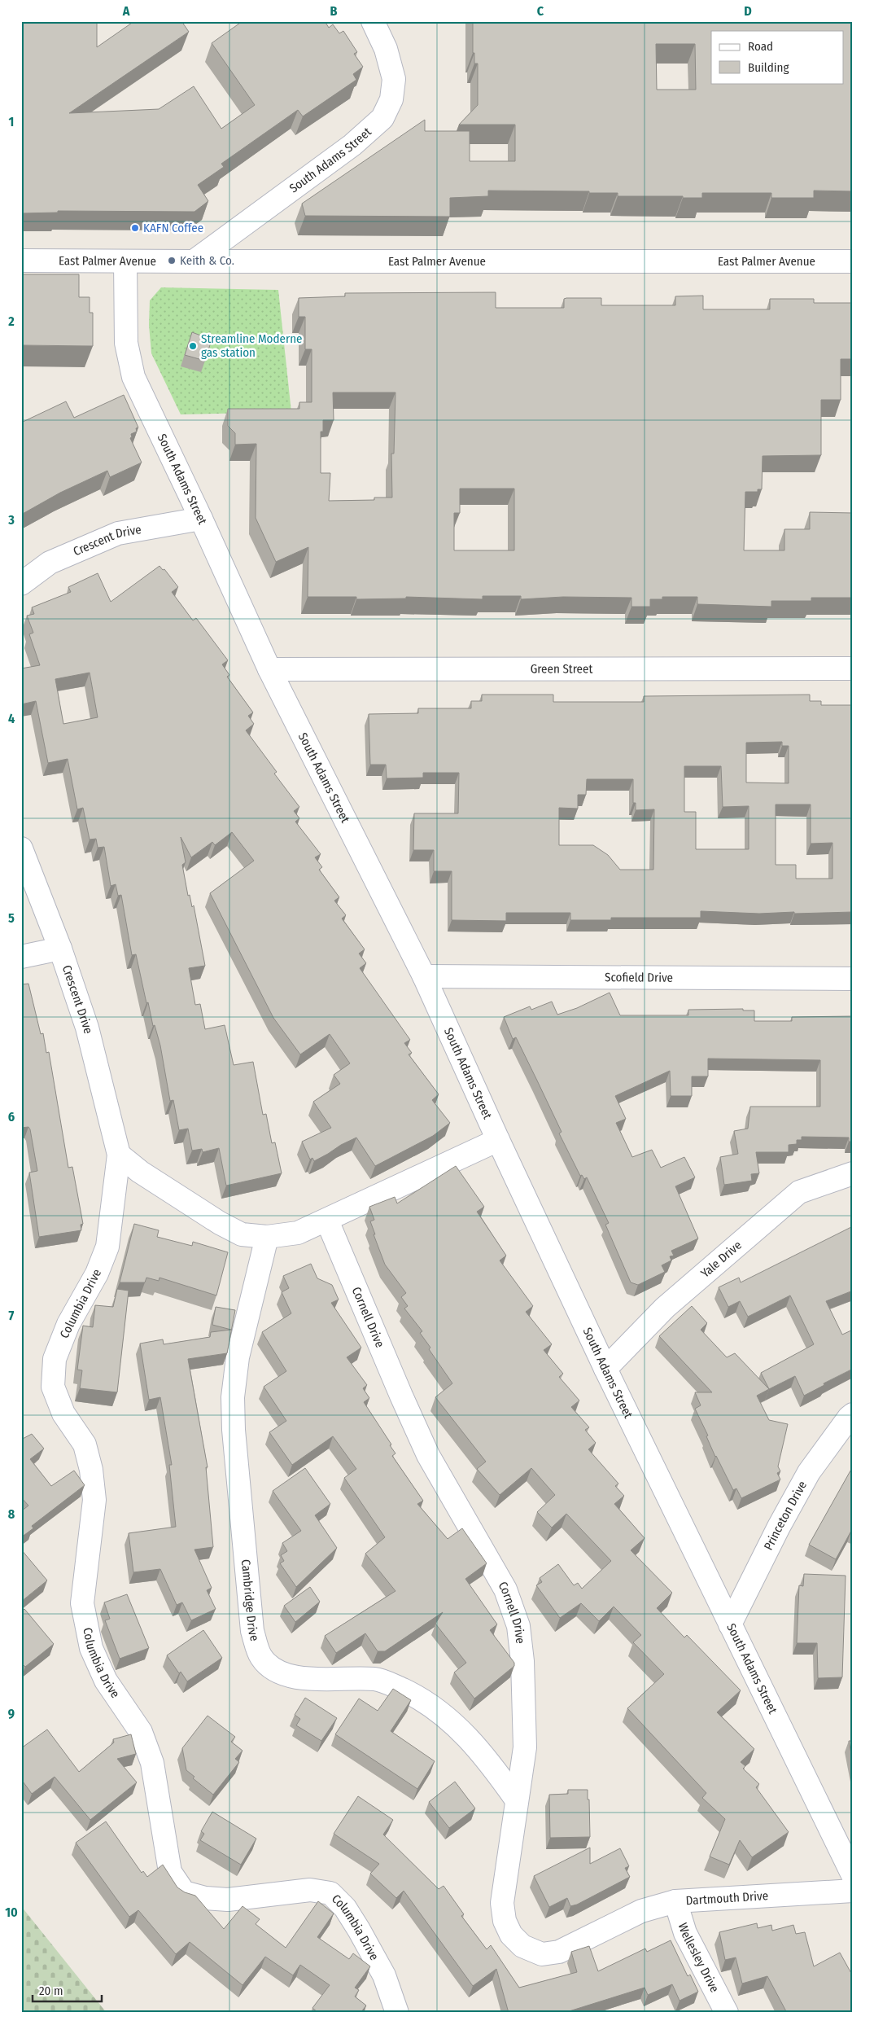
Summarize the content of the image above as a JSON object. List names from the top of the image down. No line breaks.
{"streets":{"street":["South Adams Street","East Palmer Avenue","Crescent Drive","Green Street","Scofield Drive","Yale Drive","Columbia Drive","Cornell Drive","Princeton Drive","Cambridge Drive","Dartmouth Drive","Wellesley Drive"]},"crossings":[["South Adams Street","East Palmer Avenue"],["South Adams Street","Crescent Drive"],["South Adams Street","Green Street"],["South Adams Street","Scofield Drive"],["South Adams Street","Yale Drive"],["South Adams Street","Princeton Drive"],["Crescent Drive","Columbia Drive"],["Cornell Drive","Cambridge Drive"],["Cornell Drive","Dartmouth Drive"],["Dartmouth Drive","Wellesley Drive"]],"places":["KAFN Coffee","Keith & Co.","Streamline Moderne gas station"],"legend":["Road","Building"],"scale_bar":"20 m","grid":{"columns":["A","B","C","D"],"rows":["1","2","3","4","5","6","7","8","9","10"]}}
